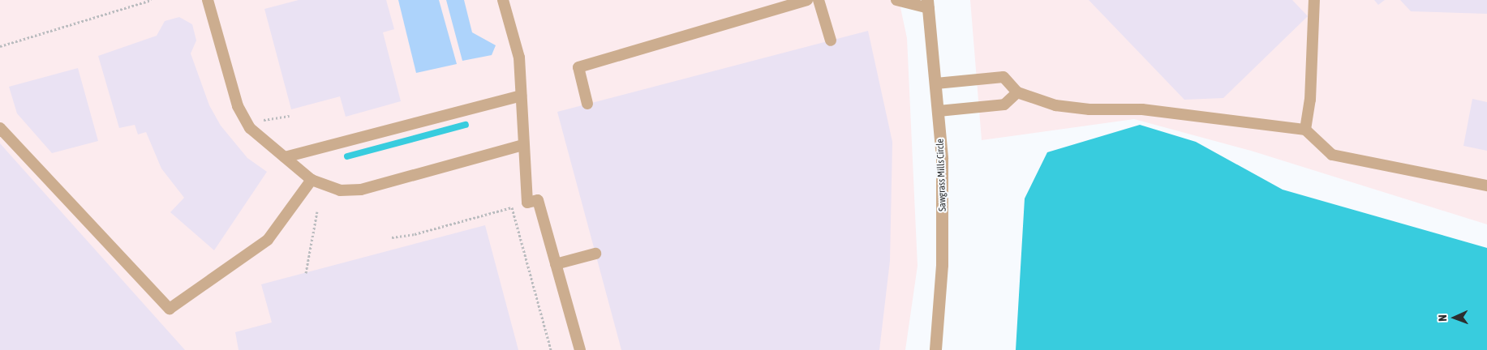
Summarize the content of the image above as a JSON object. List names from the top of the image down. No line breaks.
{"streets":{"street":["Sawgrass Mills Circle"]},"north":"left"}
